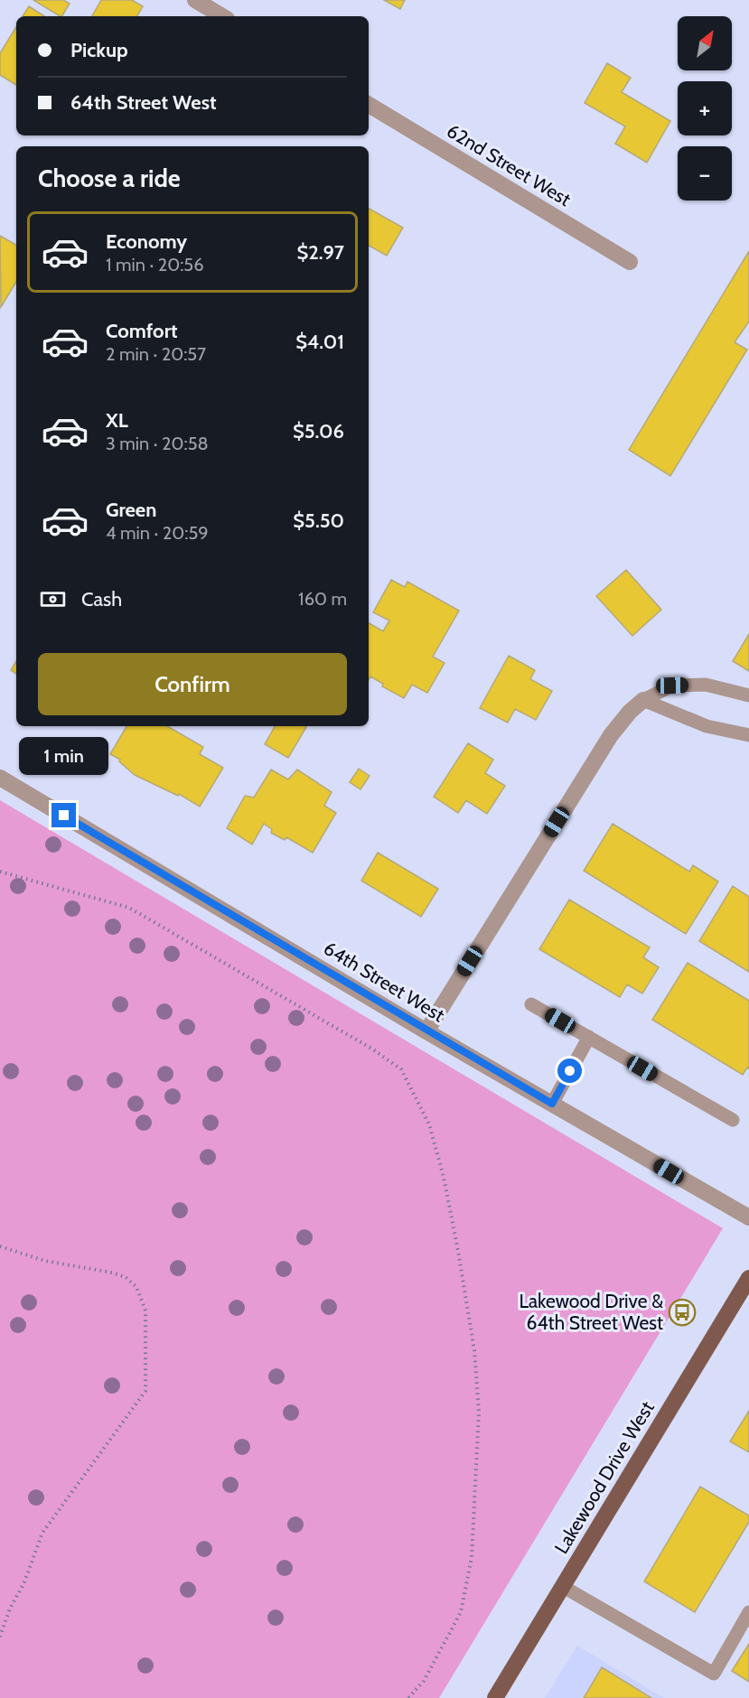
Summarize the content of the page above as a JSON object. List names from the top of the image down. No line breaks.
{"streets":{"main road":["Lakewood Drive West"],"street":["62nd Street West","64th Street West"]},"places":{"bus stop":["Lakewood Drive & 64th Street West"]},"north":"top right","page":{"map_buttons":["+","−"],"banner":["Pickup","64th Street West"],"heading":"Choose a ride","list":[{"name":"Economy","note":"1 min · 20:56","value":"$2.97"},{"name":"Comfort","note":"2 min · 20:57","value":"$4.01"},{"name":"XL","note":"3 min · 20:58","value":"$5.06"},{"name":"Green","note":"4 min · 20:59","value":"$5.50"}],"pay":["Cash","160 m"],"buttons":"Confirm","bubble":"1 min"}}
